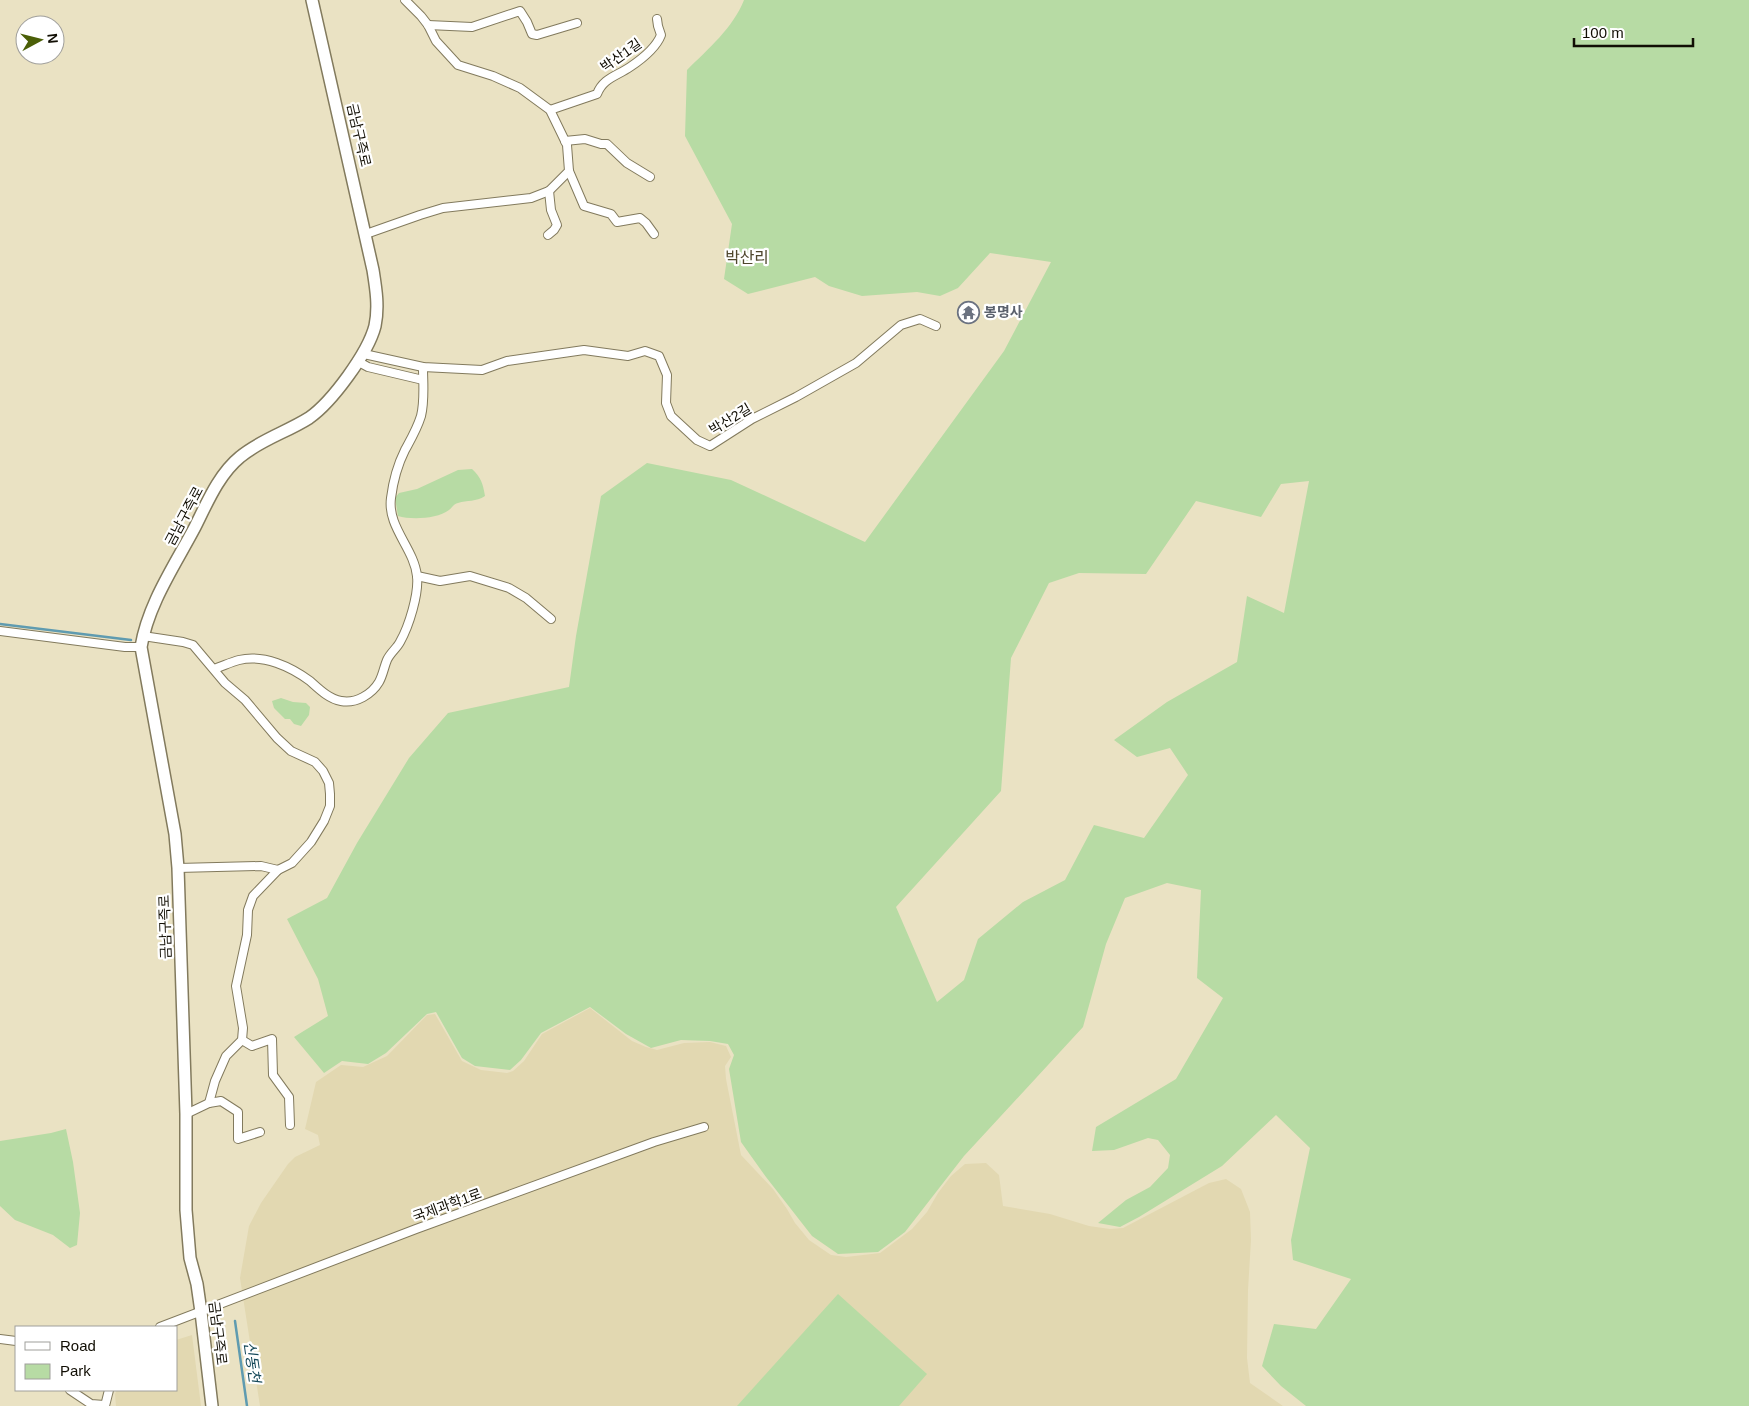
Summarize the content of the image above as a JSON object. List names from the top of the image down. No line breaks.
{"streets":{"main road":["금남구즉로"],"street":["박산1길","박산2길","국제과학1로"]},"crossings":[["금남구즉로","박산2길"],["금남구즉로","국제과학1로"]],"districts":["박산리"],"water":["신동천"],"places":{"temple":["봉명사"]},"legend":["Road","Park"],"scale_bar":"100 m","north":"right"}
